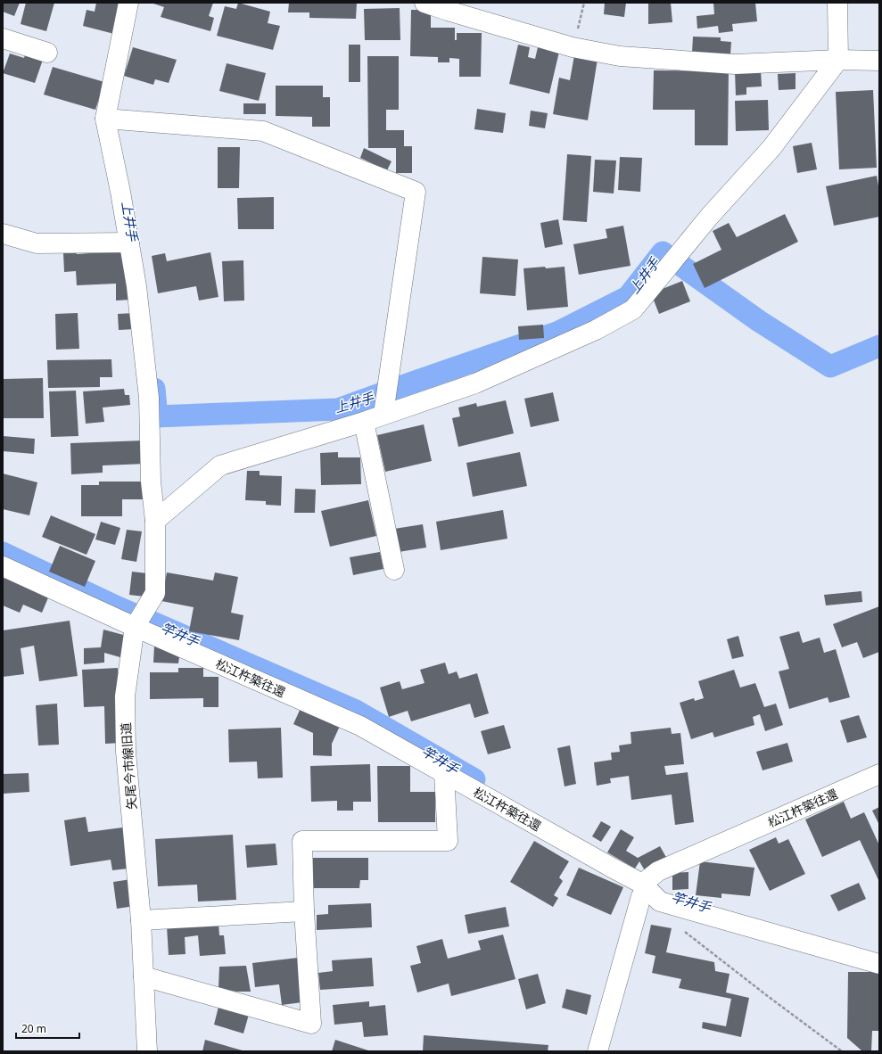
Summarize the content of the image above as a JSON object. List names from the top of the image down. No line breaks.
{"streets":{"street":["松江杵築往還","矢尾今市線旧道"]},"crossings":[["松江杵築往還","矢尾今市線旧道"]],"water":["上井手","竿井手"],"scale_bar":"20 m"}
